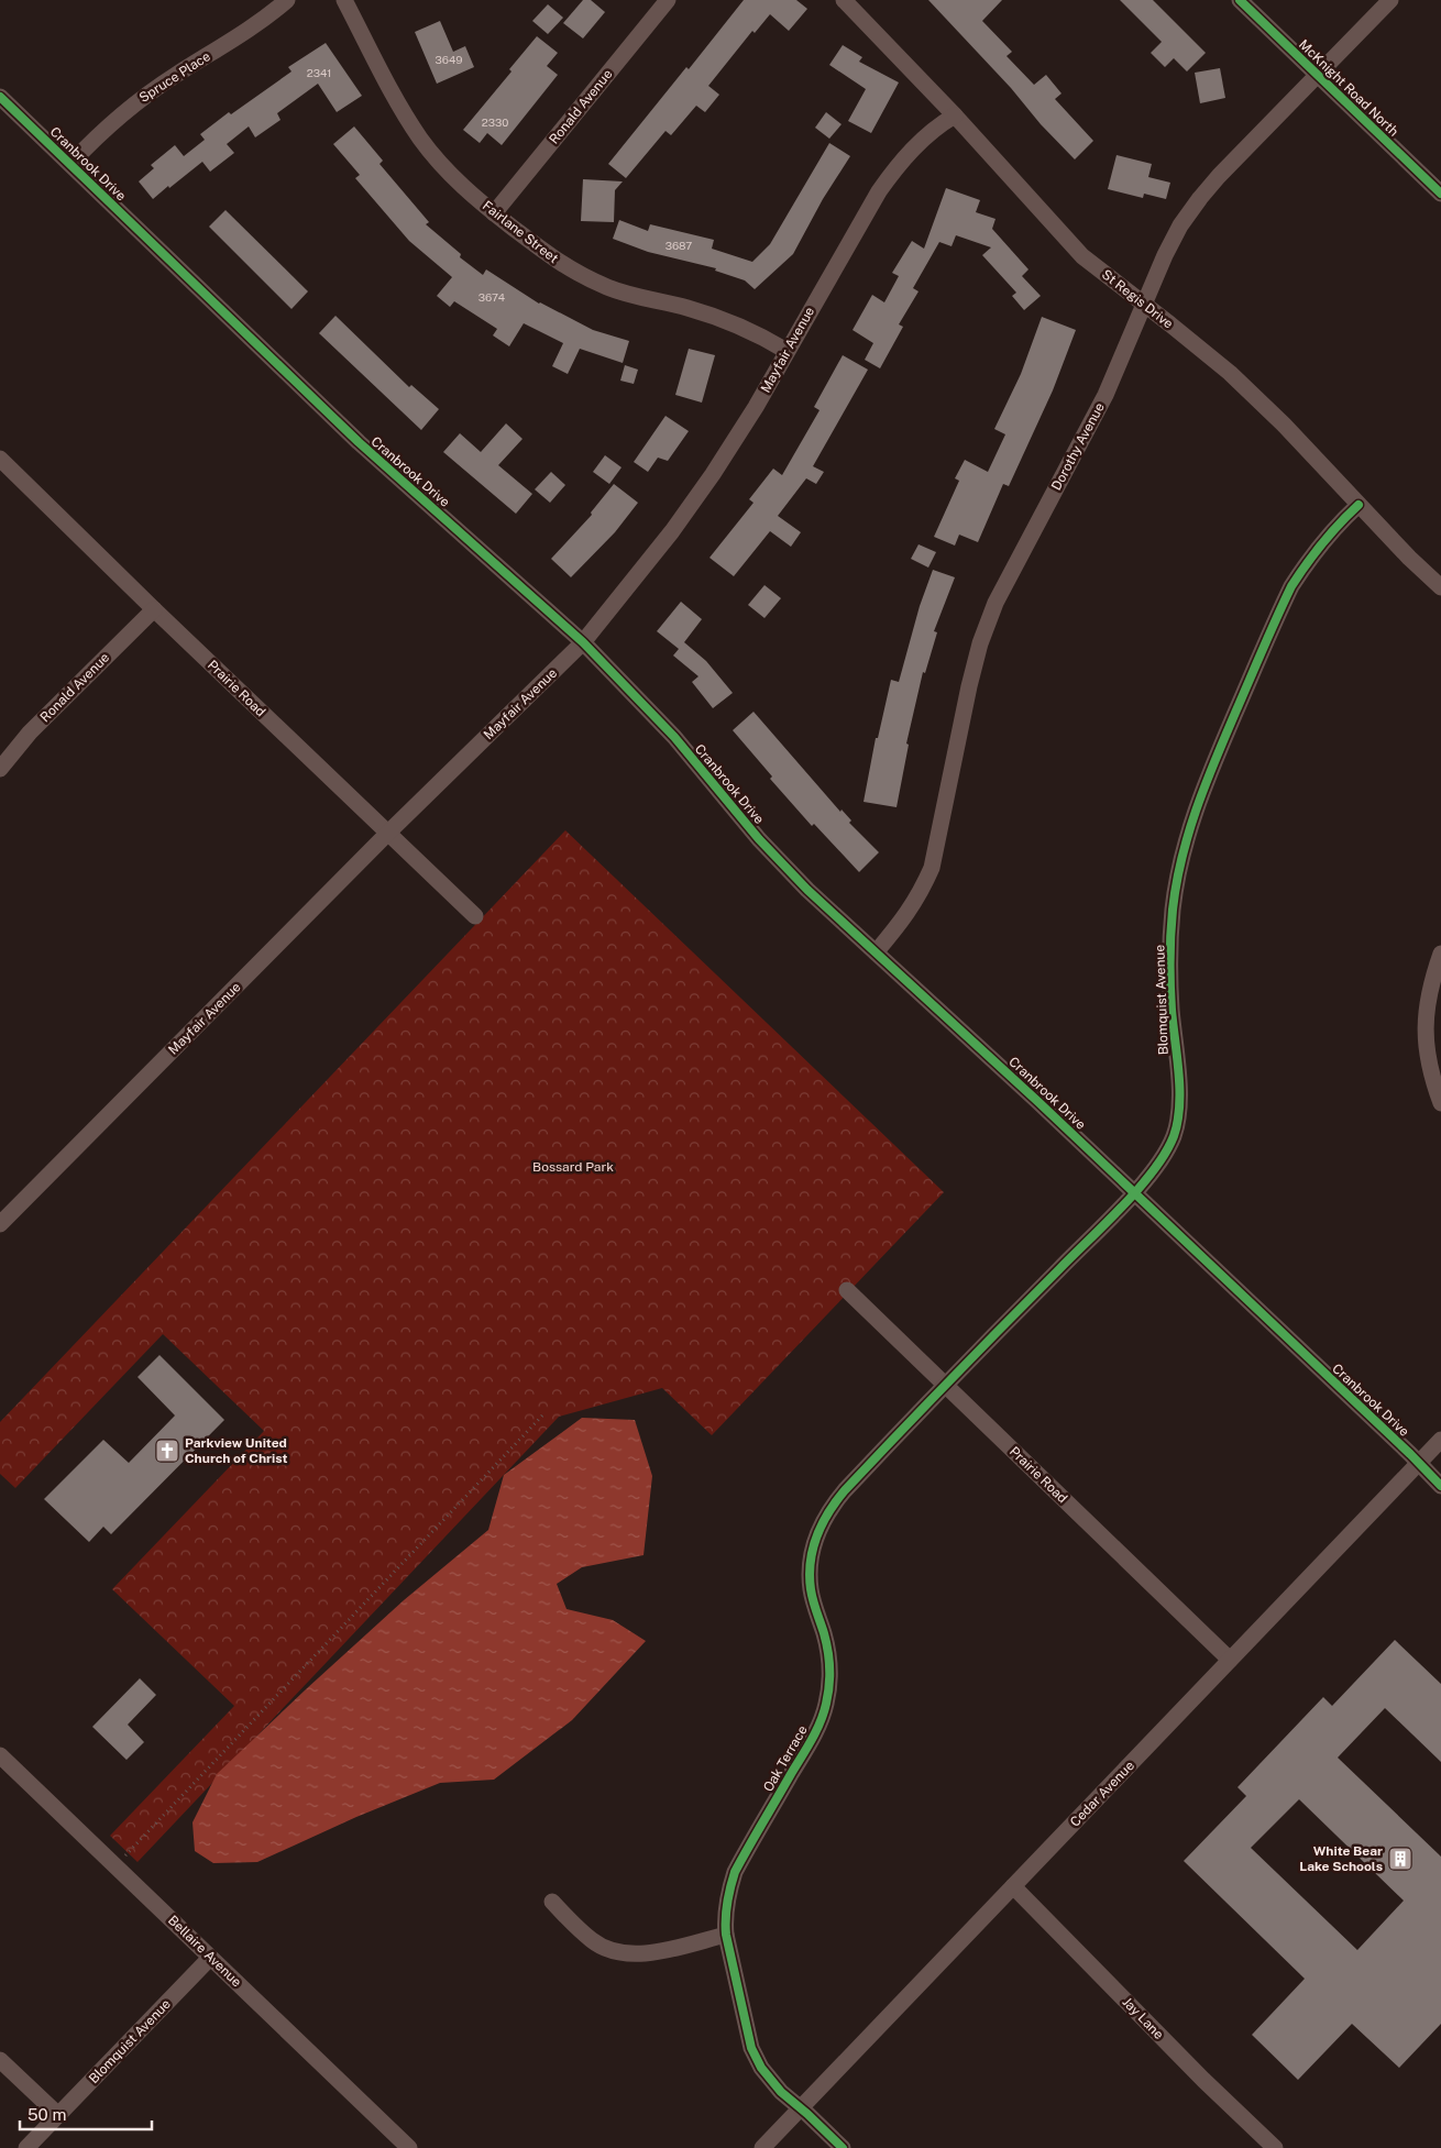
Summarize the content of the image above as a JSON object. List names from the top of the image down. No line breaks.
{"streets":{"street":["Spruce Place","McKnight Road North","Ronald Avenue","Cranbrook Drive","Fairlane Street","St Regis Drive","Mayfair Avenue","Dorothy Avenue","Prairie Road","Blomquist Avenue","Oak Terrace","Cedar Avenue","Bellaire Avenue","Jay Lane"]},"crossings":[["Spruce Place","Cranbrook Drive"],["McKnight Road North","Dorothy Avenue"],["Ronald Avenue","Fairlane Street"],["Ronald Avenue","Prairie Road"],["Cranbrook Drive","Mayfair Avenue"],["Cranbrook Drive","Dorothy Avenue"],["Cranbrook Drive","Blomquist Avenue"],["Cranbrook Drive","Cedar Avenue"],["Fairlane Street","Mayfair Avenue"],["St Regis Drive","Mayfair Avenue"],["St Regis Drive","Dorothy Avenue"],["St Regis Drive","Blomquist Avenue"],["Mayfair Avenue","Prairie Road"],["Prairie Road","Blomquist Avenue"],["Prairie Road","Oak Terrace"],["Prairie Road","Cedar Avenue"],["Blomquist Avenue","Oak Terrace"],["Blomquist Avenue","Bellaire Avenue"],["Oak Terrace","Cedar Avenue"],["Cedar Avenue","Jay Lane"]],"parks":["Bossard Park"],"places":{"church":["Parkview United Church of Christ"],"building":["White Bear Lake Schools"]},"house_numbers":["3649","2341","2330","3687","3674"],"scale_bar":"50 m"}
